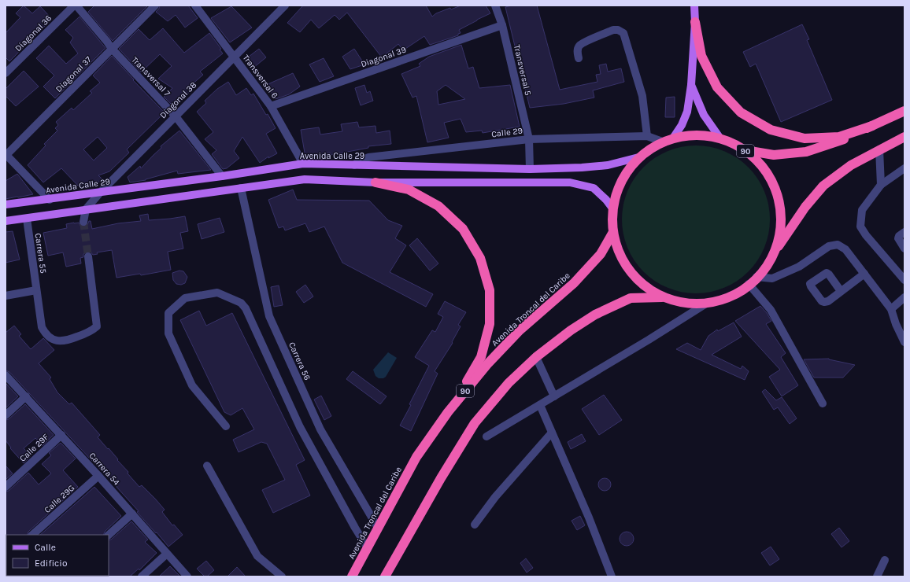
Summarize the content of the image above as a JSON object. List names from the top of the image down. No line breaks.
{"streets":{"highway":["90","Avenida Troncal del Caribe"],"main road":["Avenida Calle 29"],"street":["Diagonal 36","Diagonal 39","Transversal 5","Diagonal 37","Transversal 7","Transversal 6","Diagonal 38","Calle 29","Carrera 55","Carrera 56","Calle 29F","Carrera 54","Calle 29G"]},"crossings":[["Diagonal 36","Transversal 7"],["Diagonal 39","Transversal 5"],["Diagonal 39","Transversal 6"],["Transversal 5","Calle 29"],["Transversal 5","Avenida Calle 29"],["Diagonal 37","Transversal 7"],["Transversal 7","Diagonal 38"],["Transversal 7","Avenida Calle 29"],["Transversal 6","Diagonal 38"],["Transversal 6","Avenida Calle 29"],["Diagonal 38","Avenida Calle 29"],["Calle 29","90"],["Calle 29","Avenida Calle 29"],["90","Avenida Calle 29"],["90","Avenida Troncal del Caribe"],["Avenida Troncal del Caribe","Carrera 56"],["Calle 29F","Carrera 54"],["Carrera 54","Calle 29G"]],"legend":["Calle","Edificio"]}
